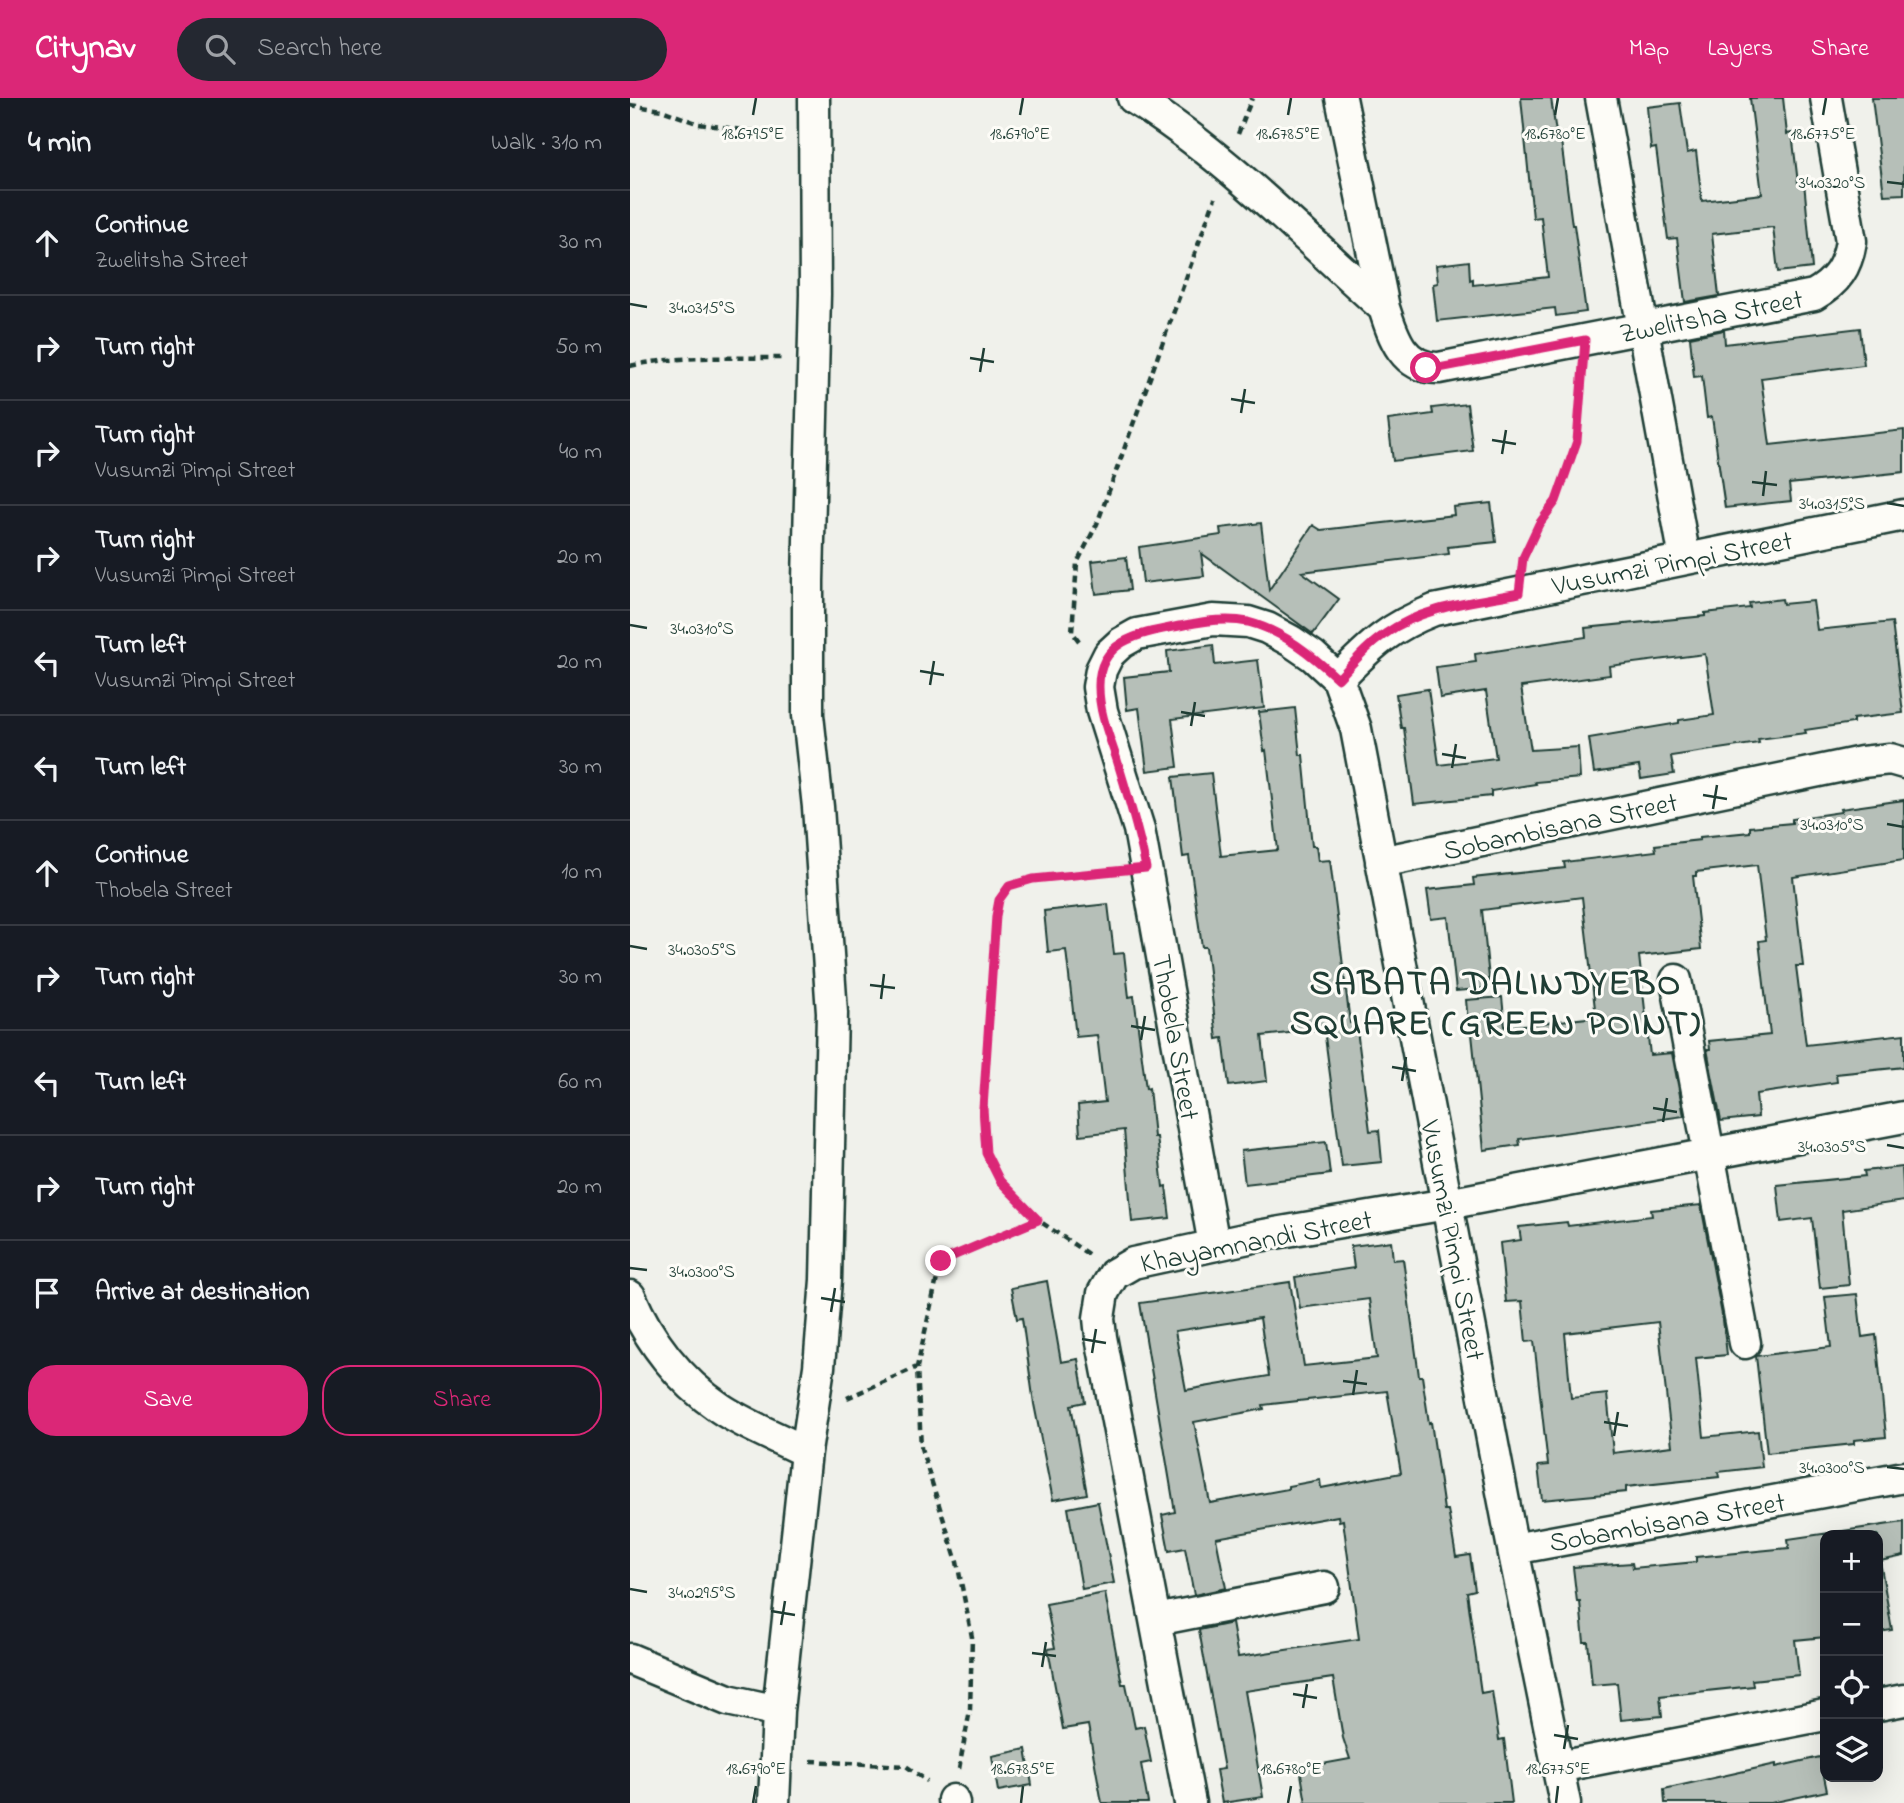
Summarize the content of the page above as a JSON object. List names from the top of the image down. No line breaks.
{"streets":{"street":["Zwelitsha Street","Vusumzi Pimpi Street","Sobambisana Street","Thobela Street","Khayamnandi Street"]},"crossings":[["Vusumzi Pimpi Street","Sobambisana Street"],["Vusumzi Pimpi Street","Thobela Street"],["Vusumzi Pimpi Street","Khayamnandi Street"],["Thobela Street","Khayamnandi Street"]],"districts":["SABATA DALINDYEBO SQUARE (GREEN POINT)"],"page":{"header":"Citynav","search":"Search here","nav":["Map","Layers","Share"],"heading":["4 min","Walk · 310 m"],"list":[["Continue","Zwelitsha Street","30 m"],["Turn right","50 m"],["Turn right","Vusumzi Pimpi Street","40 m"],["Turn right","Vusumzi Pimpi Street","20 m"],["Turn left","Vusumzi Pimpi Street","20 m"],["Turn left","30 m"],["Continue","Thobela Street","10 m"],["Turn right","30 m"],["Turn left","60 m"],["Turn right","20 m"],"Arrive at destination"],"buttons":["Save","Share"],"map_buttons":["+","−"]},"coordinates":["18.6795°E","18.6790°E","18.6785°E","18.6780°E","18.6775°E","34.0320°S","34.0315°S","34.0310°S","34.0305°S","34.0300°S","34.0295°S"]}
